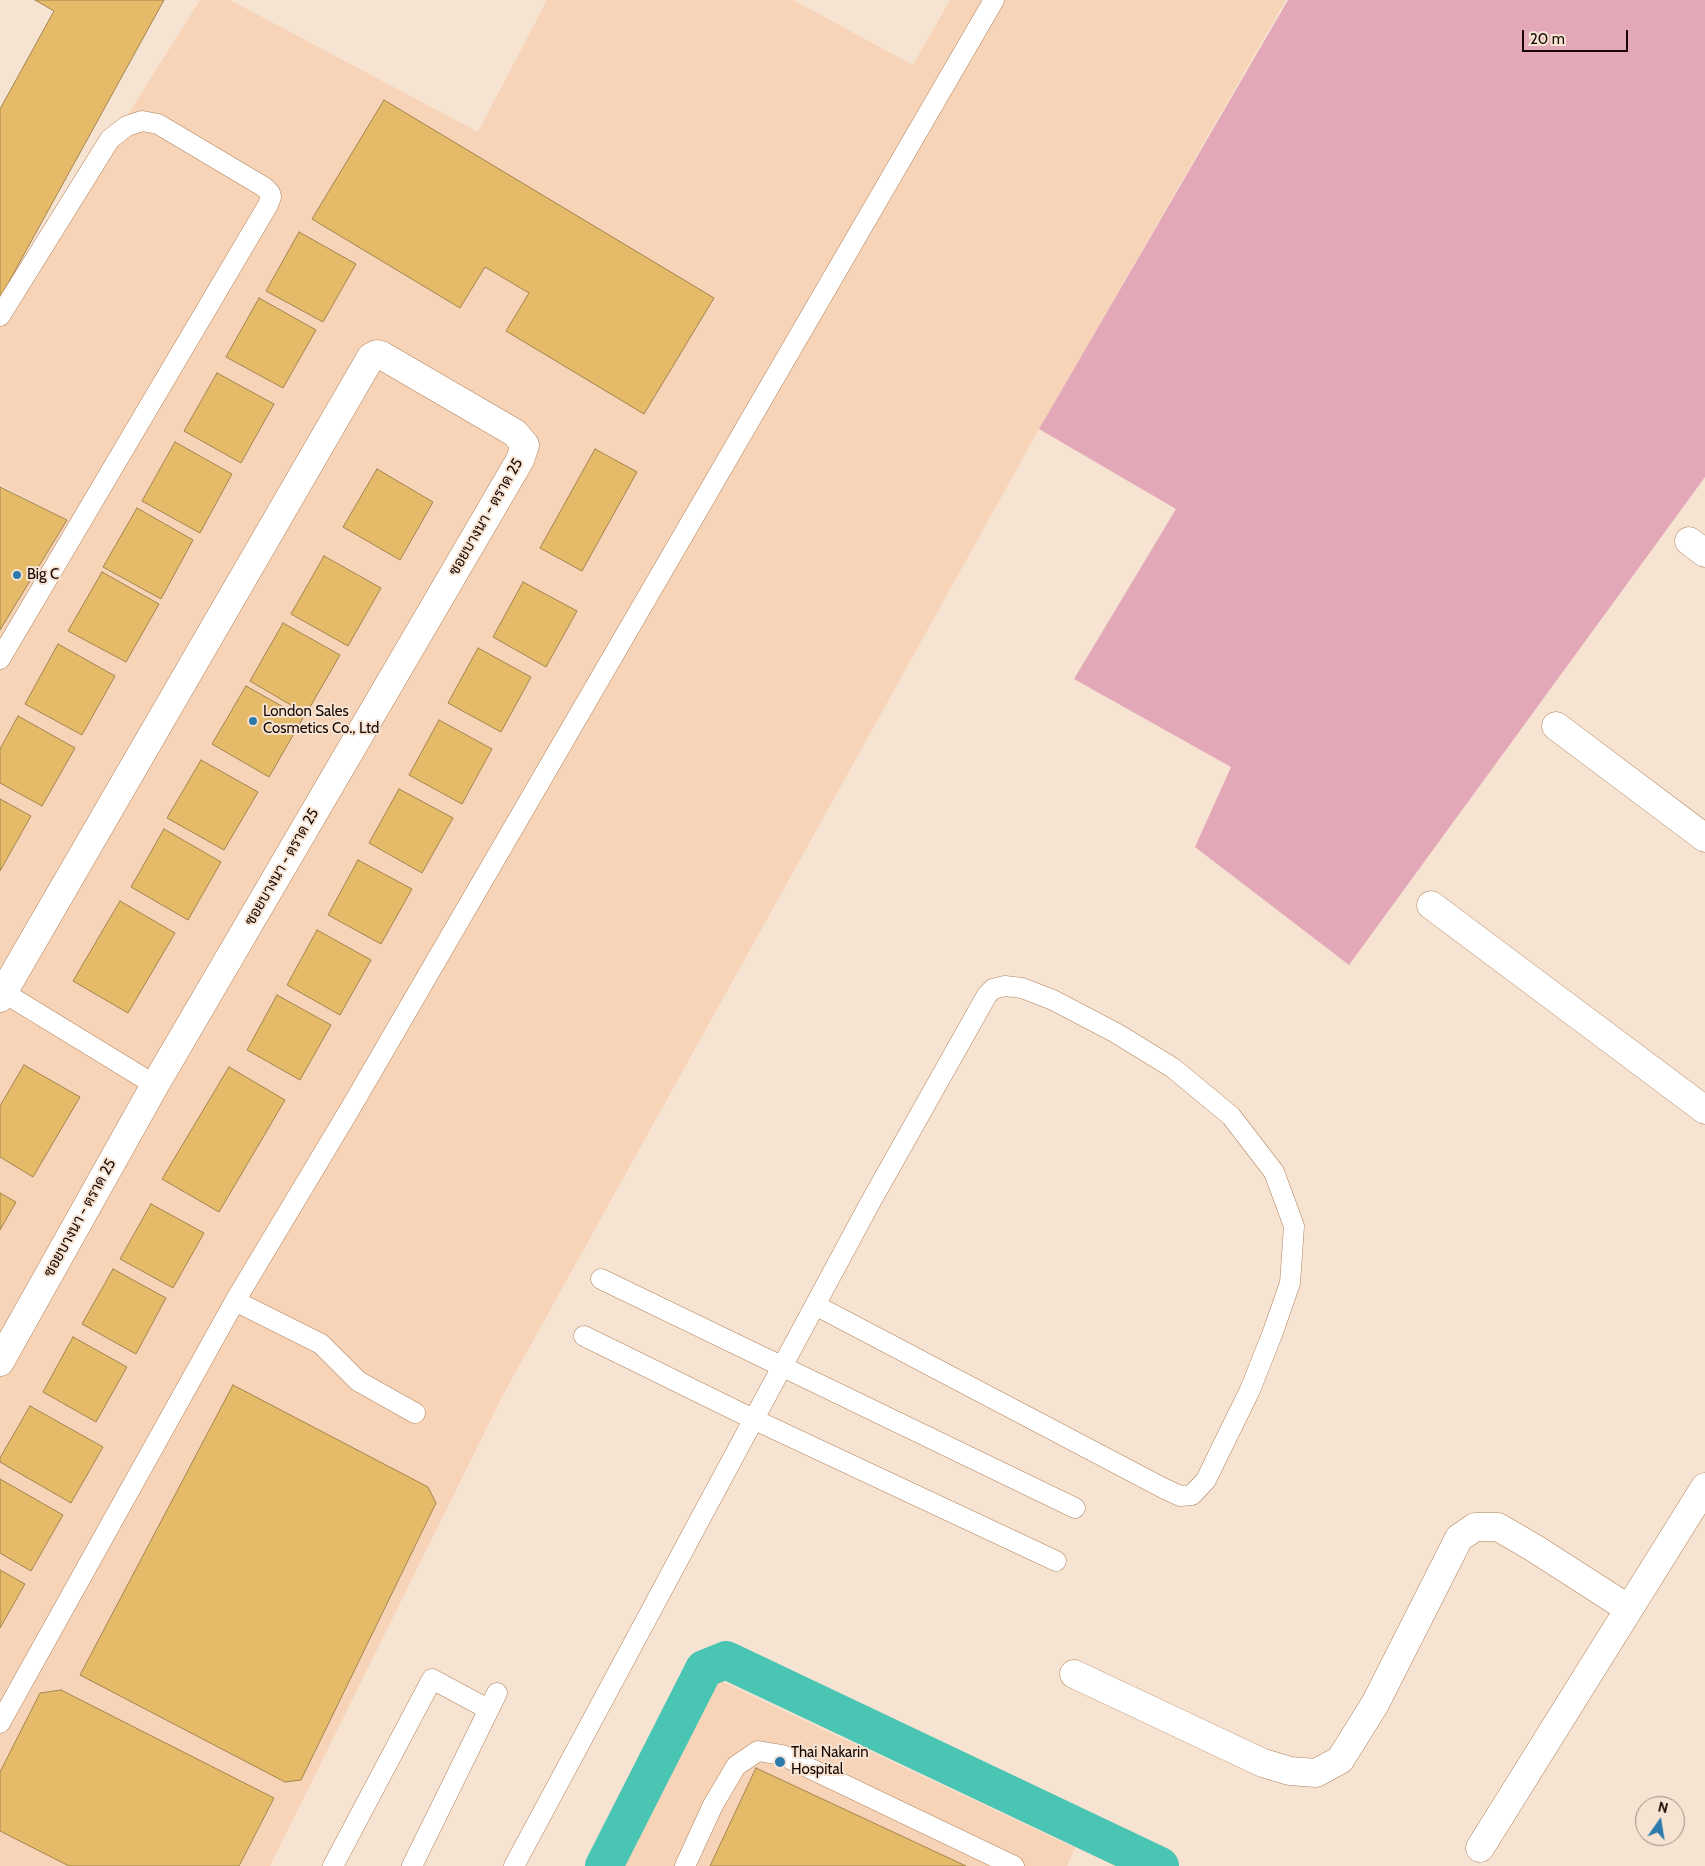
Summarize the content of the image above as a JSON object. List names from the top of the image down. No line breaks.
{"streets":{"street":["ซอยบางนา - ตราด 25"]},"places":["Big C","London Sales Cosmetics Co., Ltd","Thai Nakarin Hospital"],"scale_bar":"20 m","north":"top"}
